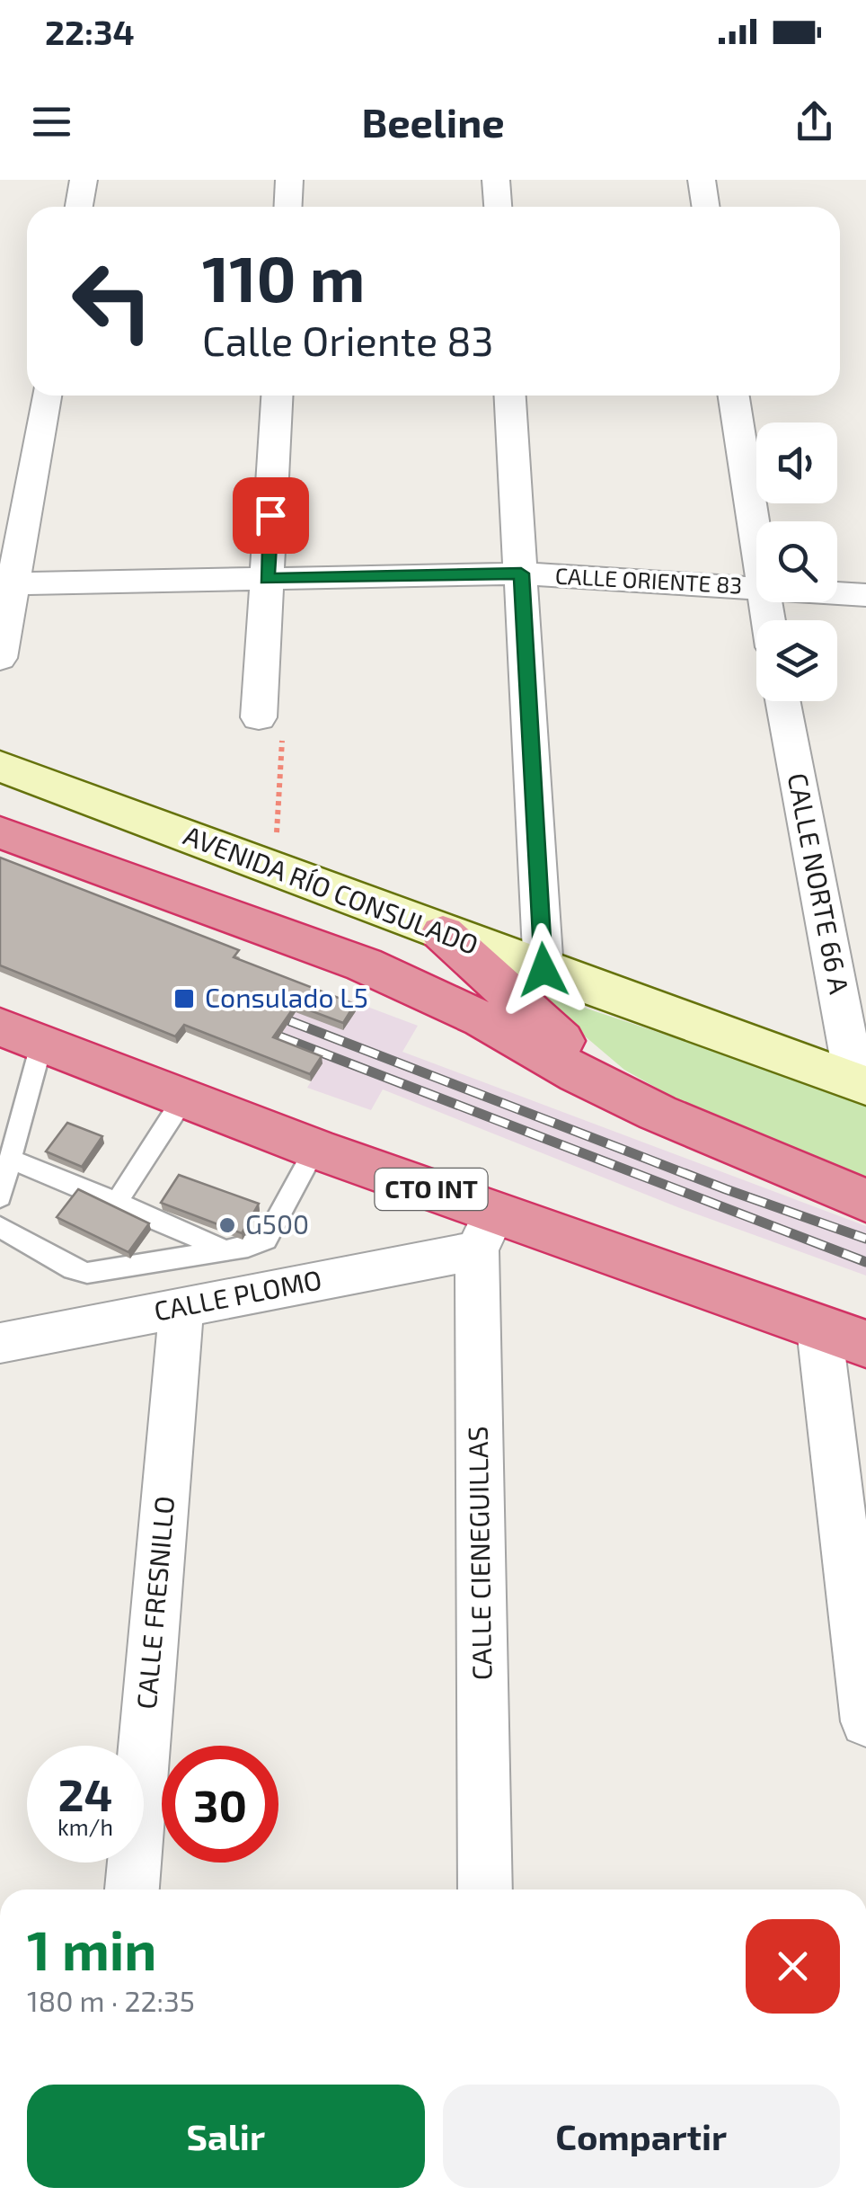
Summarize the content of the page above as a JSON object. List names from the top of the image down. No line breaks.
{"streets":{"highway":["CTO INT"],"main road":["AVENIDA RÍO CONSULADO"],"street":["CALLE ORIENTE 83","CALLE NORTE 66 A","CALLE PLOMO","CALLE CIENEGUILLAS","CALLE FRESNILLO"]},"crossings":[["CALLE NORTE 66 A","AVENIDA RÍO CONSULADO"],["CTO INT","CALLE PLOMO"],["CTO INT","CALLE CIENEGUILLAS"],["CALLE PLOMO","CALLE CIENEGUILLAS"],["CALLE PLOMO","CALLE FRESNILLO"]],"places":{"transit":["Consulado L5"],"other":["G500"]},"page":{"status":"22:34","header":"Beeline","turn":["110 m","Calle Oriente 83"],"speed":"24 km/h","limit":"30","heading":["1 min","180 m · 22:35"],"buttons":["Salir","Compartir"]}}
